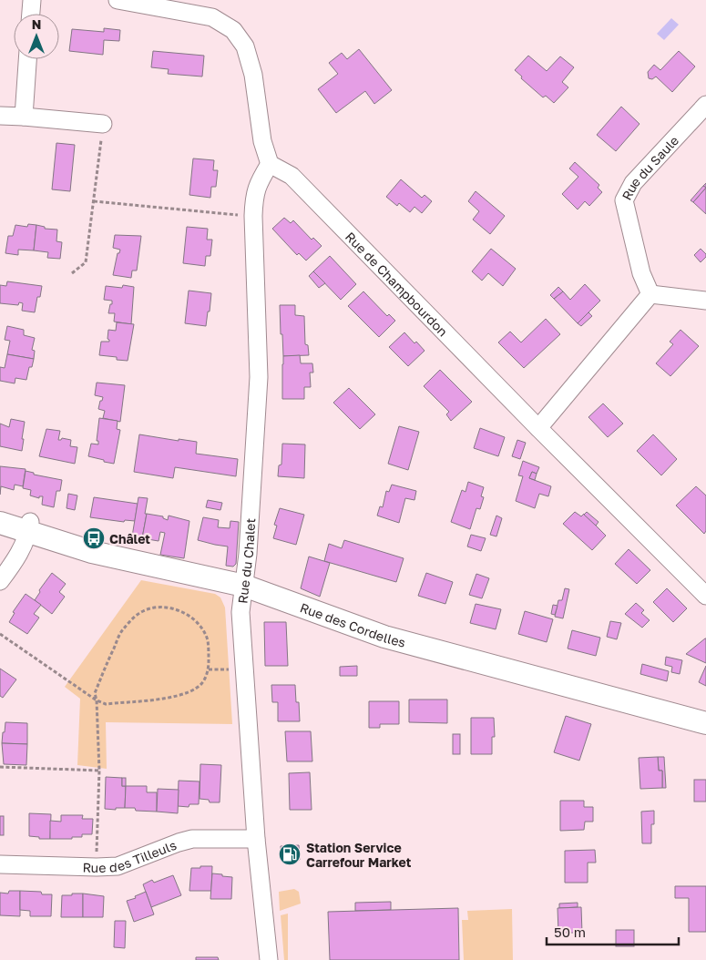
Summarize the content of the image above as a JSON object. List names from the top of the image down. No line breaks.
{"streets":{"street":["Rue du Saule","Rue de Champbourdon","Rue du Chalet","Rue des Cordelles","Rue des Tilleuls"]},"crossings":[["Rue de Champbourdon","Rue du Chalet"],["Rue du Chalet","Rue des Cordelles"],["Rue du Chalet","Rue des Tilleuls"]],"places":{"bus stop":["Châlet"],"fuel station":["Station Service Carrefour Market"]},"scale_bar":"50 m","north":"top"}
